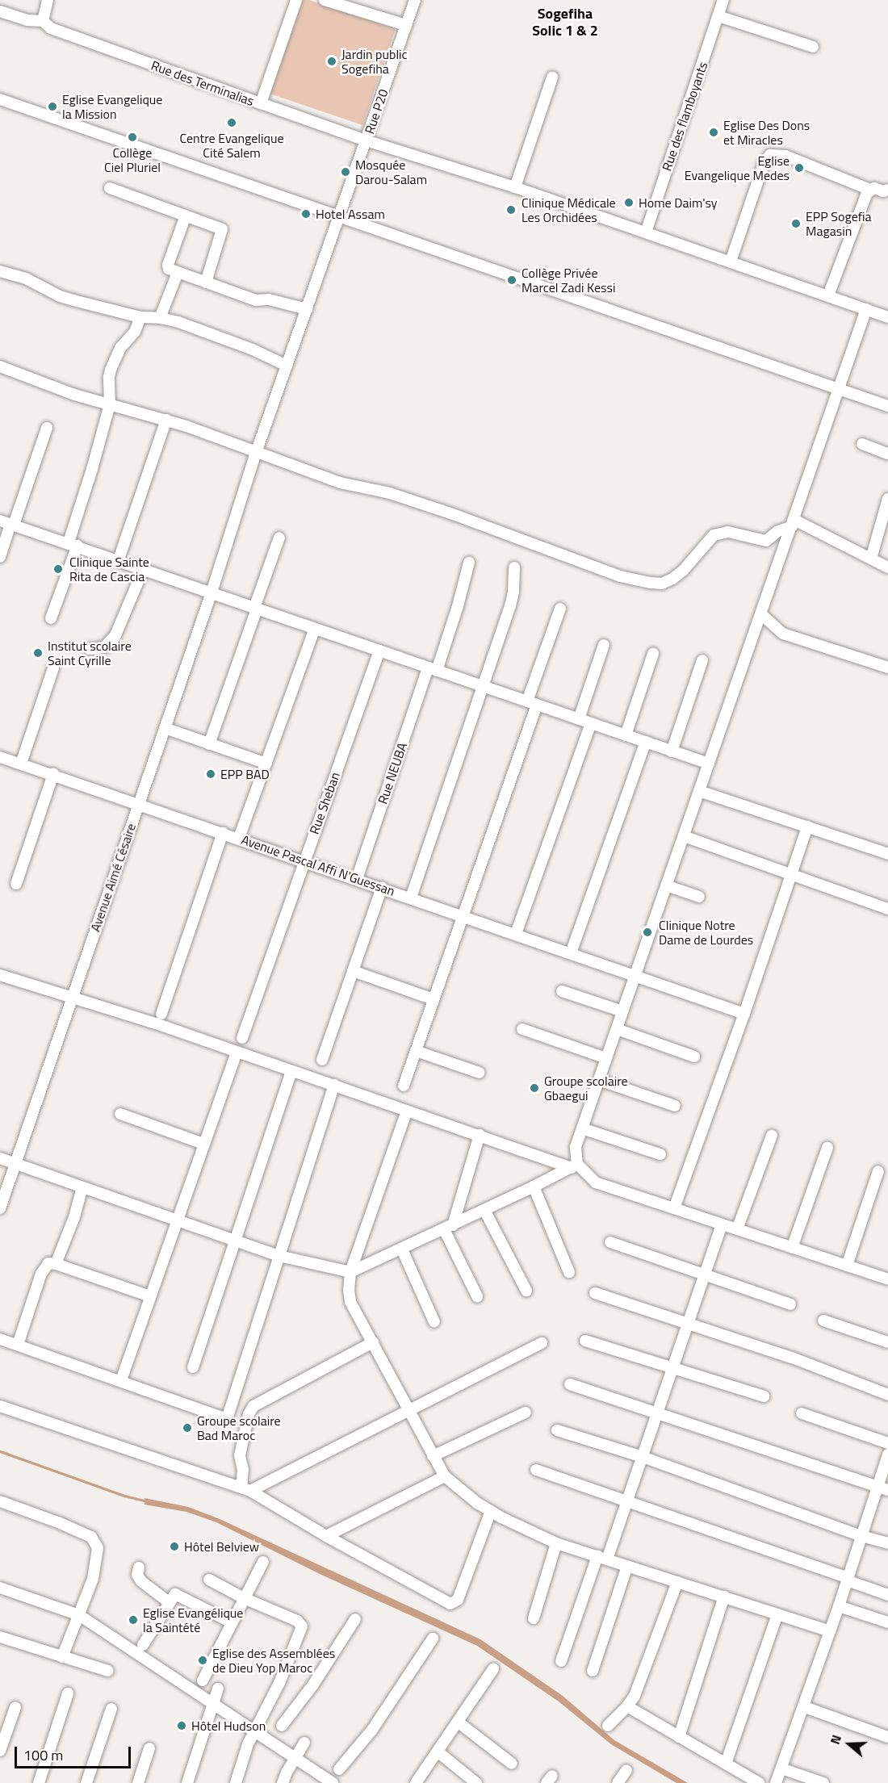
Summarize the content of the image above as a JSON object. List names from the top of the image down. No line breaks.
{"streets":{"street":["Rue des Terminalias","Rue P20","Rue des flamboyants","Rue NEUBA","Rue Sheban","Avenue Pascal Affi N'Guessan","Avenue Aimé Césaire"]},"crossings":[["Rue des Terminalias","Rue P20"],["Rue des Terminalias","Rue des flamboyants"],["Rue P20","Avenue Aimé Césaire"],["Rue NEUBA","Avenue Pascal Affi N'Guessan"],["Rue Sheban","Avenue Pascal Affi N'Guessan"],["Avenue Pascal Affi N'Guessan","Avenue Aimé Césaire"]],"districts":["Sogefiha Solic 1 & 2"],"places":["Jardin public Sogefiha","Eglise Evangelique la Mission","Centre Evangelique Cité Salem","Eglise Des Dons et Miracles","Collège Ciel Pluriel","Eglise Evangelique Medes","Mosquée Darou-Salam","Home Daim'sy","Clinique Médicale Les Orchidées","Hotel Assam","EPP Sogefia Magasin","Collège Privée Marcel Zadi Kessi","Clinique Sainte Rita de Cascia","Institut scolaire Saint Cyrille","EPP BAD","Clinique Notre Dame de Lourdes","Groupe scolaire Gbaegui","Groupe scolaire Bad Maroc","Hôtel Belview","Eglise Evangélique la Saintété","Eglise des Assemblées de Dieu Yop Maroc","Hôtel Hudson"],"scale_bar":"100 m","north":"left"}
